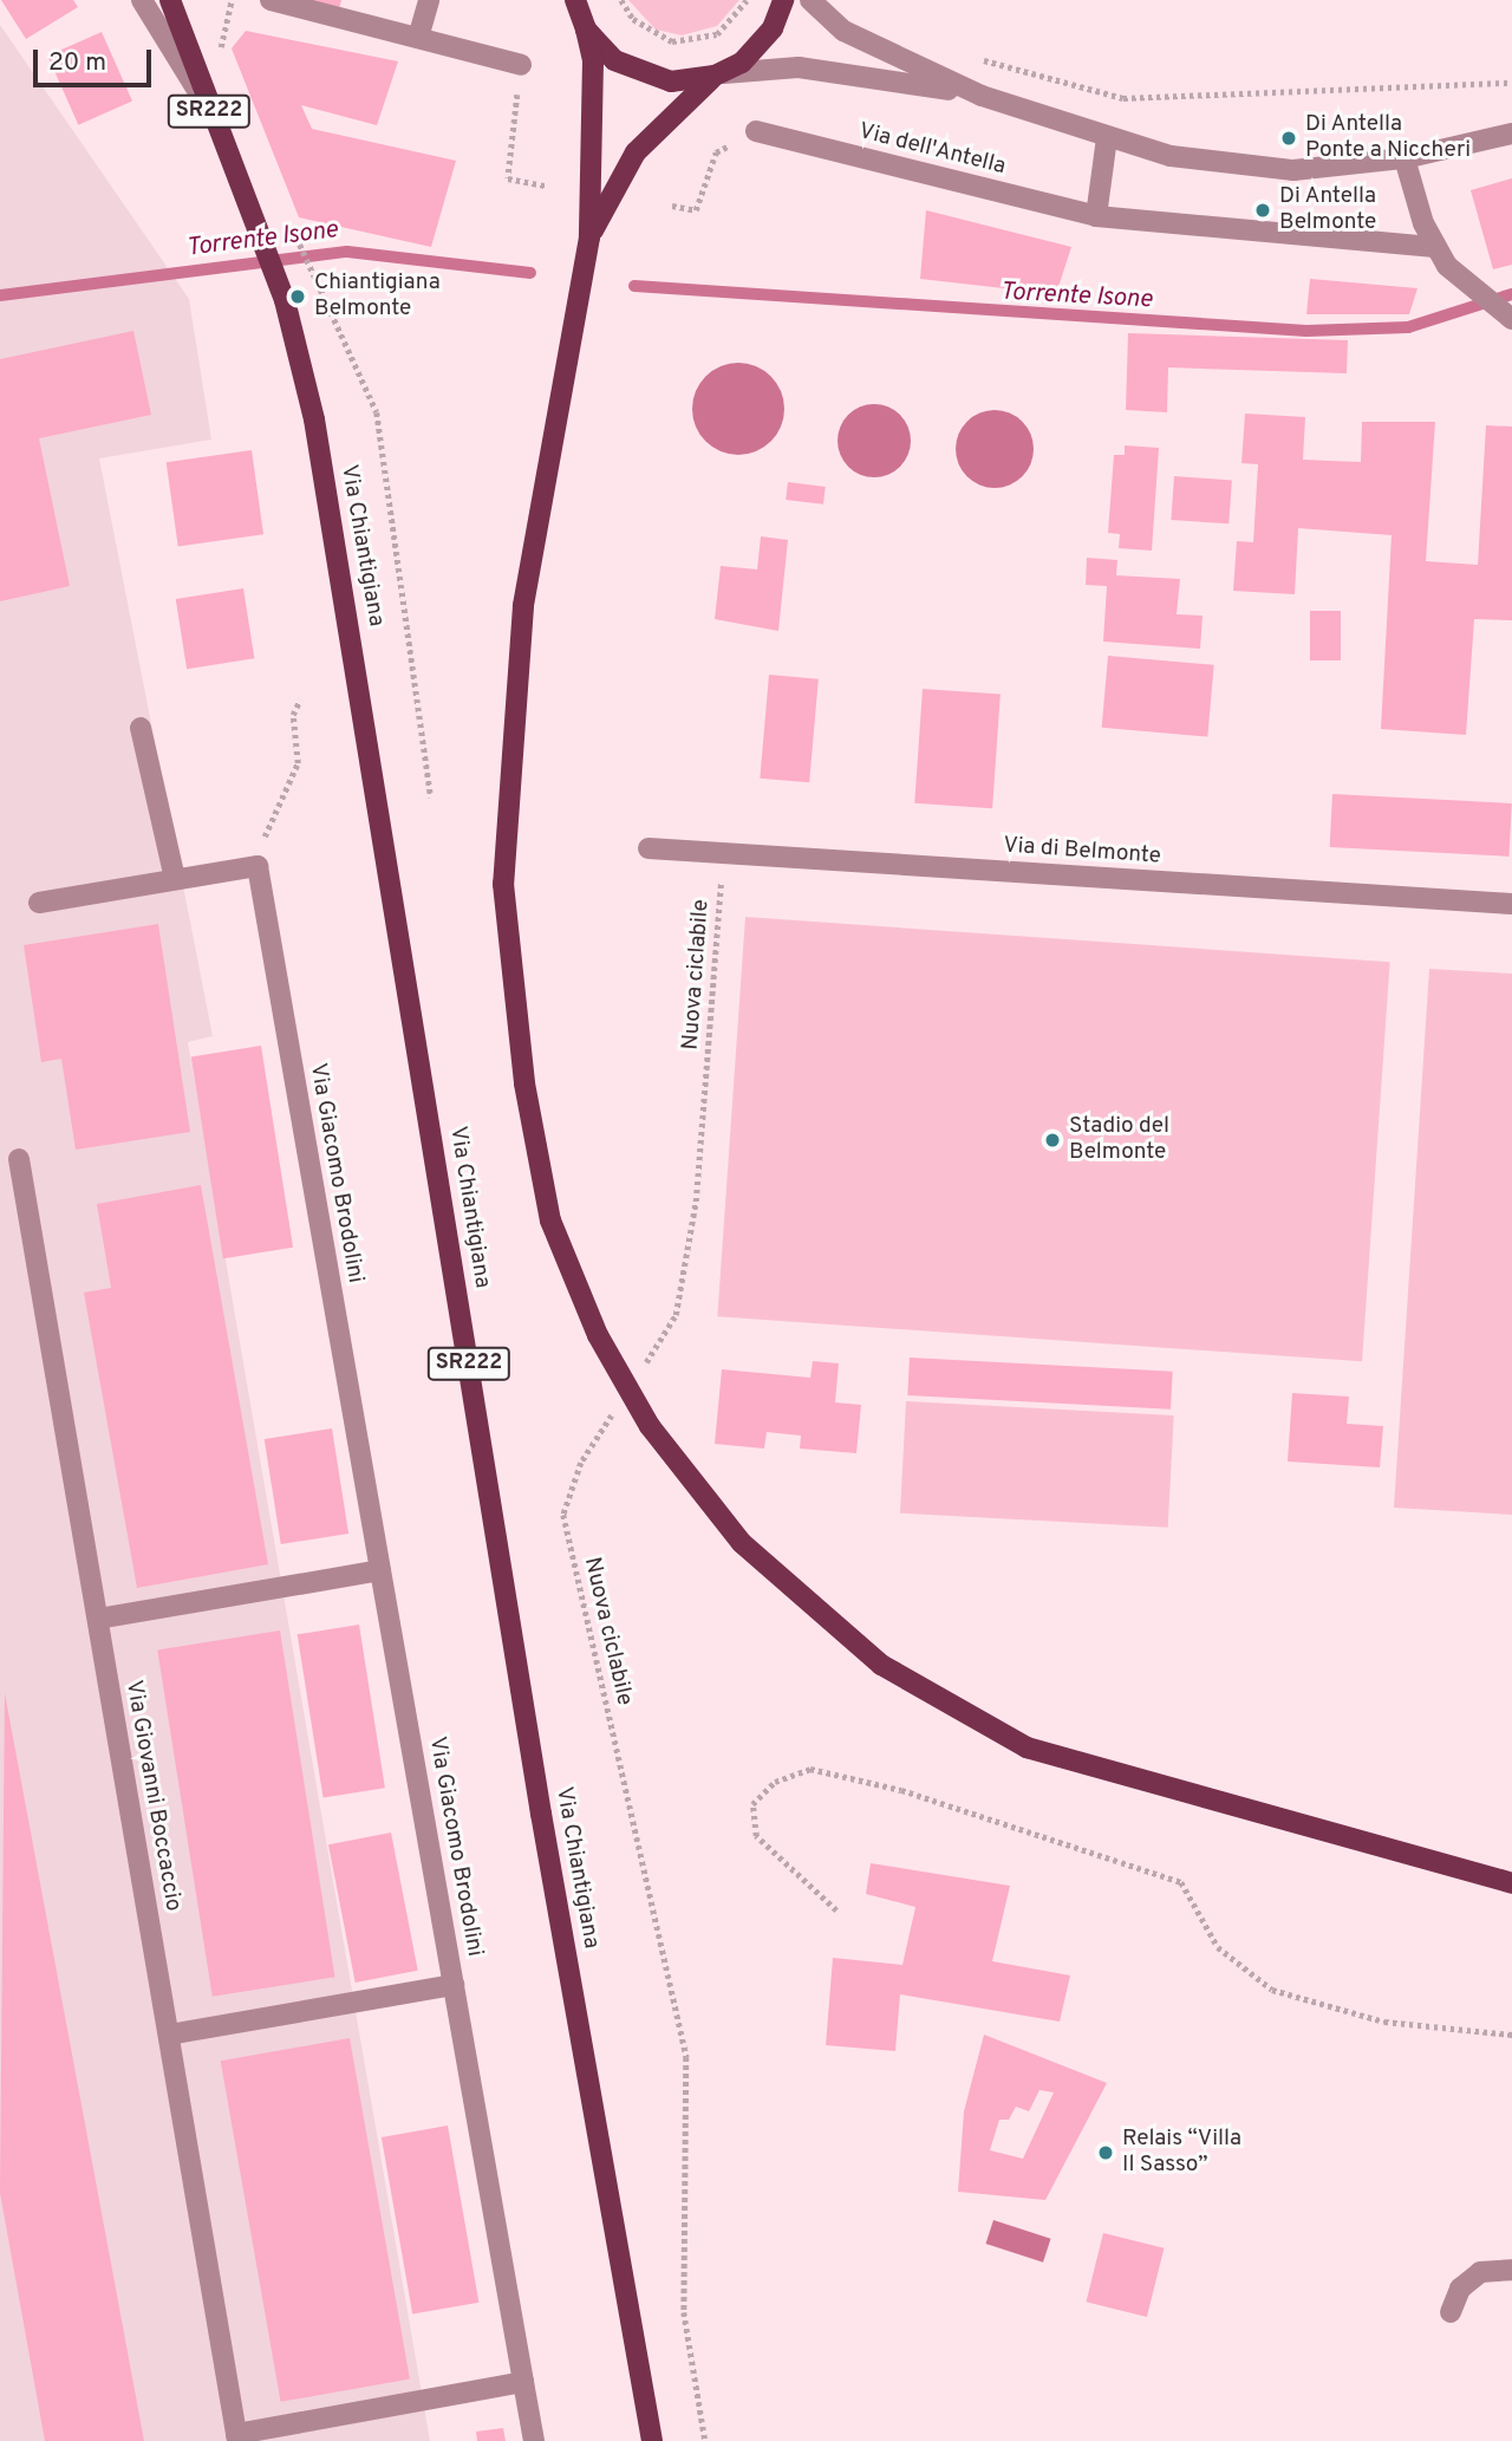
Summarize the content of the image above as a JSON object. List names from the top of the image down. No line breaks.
{"streets":{"main road":["SR222","Via Chiantigiana"],"street":["Via dell'Antella","Via di Belmonte","Via Giacomo Brodolini","Via Giovanni Boccaccio"],"path":["Nuova ciclabile"]},"crossings":[["Via di Belmonte","Nuova ciclabile"],["Via Giacomo Brodolini","Via Giovanni Boccaccio"]],"water":["Torrente Isone"],"places":["Di Antella Ponte a Niccheri","Di Antella Belmonte","Chiantigiana Belmonte","Stadio del Belmonte","Relais “Villa Il Sasso”"],"scale_bar":"20 m"}
